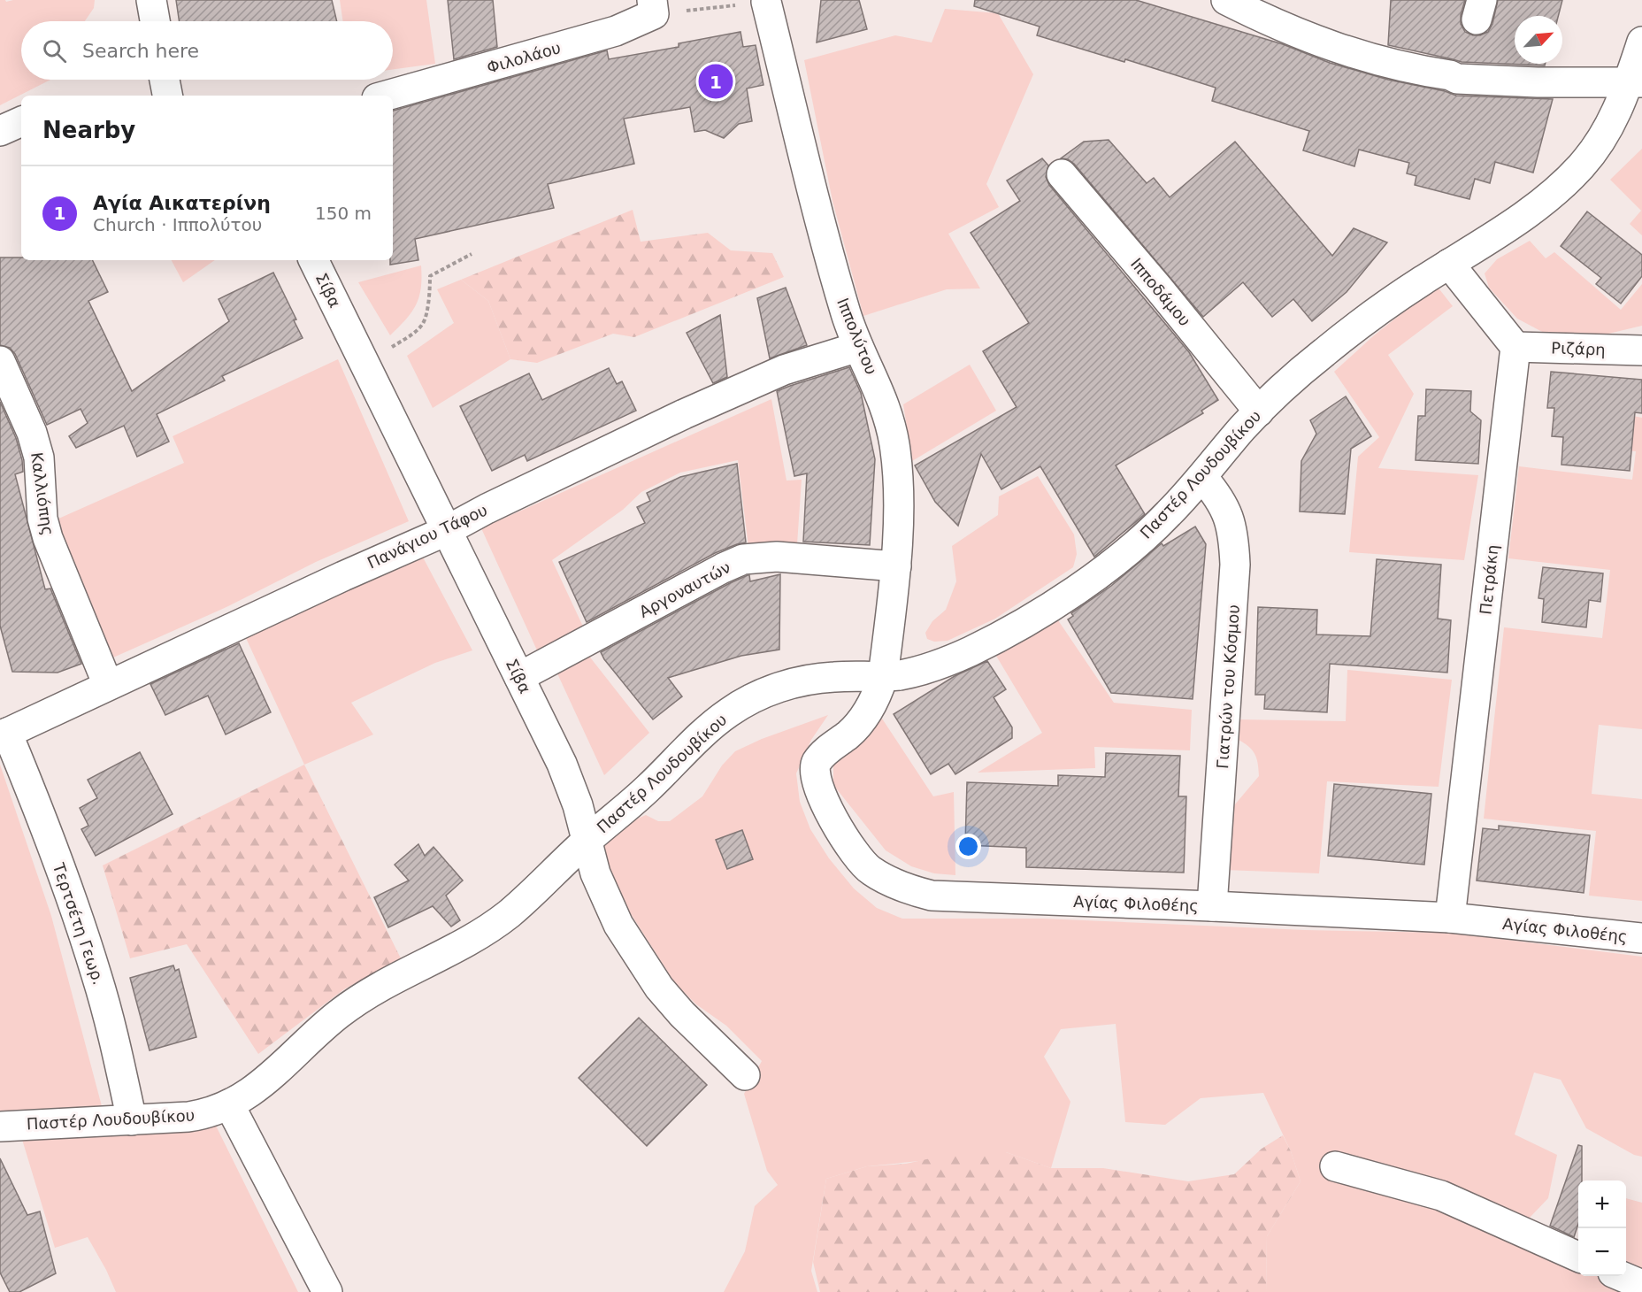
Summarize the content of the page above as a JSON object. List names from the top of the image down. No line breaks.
{"streets":{"street":["Φιλολάου","Σίβα","Ιπποδάμου","Ιππολύτου","Ριζάρη","Παστέρ Λουδουβίκου","Καλλιόπης","Πανάγιου Τάφου","Πετράκη","Αργοναυτών","Γιατρών του Κόσμου","Αγίας Φιλοθέης","Τερτσέτη Γεωρ."]},"crossings":[["Σίβα","Παστέρ Λουδουβίκου"],["Σίβα","Πανάγιου Τάφου"],["Σίβα","Αργοναυτών"],["Ιπποδάμου","Παστέρ Λουδουβίκου"],["Ιππολύτου","Παστέρ Λουδουβίκου"],["Ιππολύτου","Πανάγιου Τάφου"],["Ιππολύτου","Αργοναυτών"],["Ιππολύτου","Αγίας Φιλοθέης"],["Ριζάρη","Πετράκη"],["Παστέρ Λουδουβίκου","Γιατρών του Κόσμου"],["Παστέρ Λουδουβίκου","Αγίας Φιλοθέης"],["Παστέρ Λουδουβίκου","Τερτσέτη Γεωρ."],["Καλλιόπης","Πανάγιου Τάφου"],["Πανάγιου Τάφου","Τερτσέτη Γεωρ."],["Πετράκη","Αγίας Φιλοθέης"],["Γιατρών του Κόσμου","Αγίας Φιλοθέης"]],"north":"top right","page":{"search":"Search here","pins":"1","heading":"Nearby","list":[{"mark":"1","name":"Αγία Αικατερίνη","note":"Church · Ιππολύτου","value":"150 m"}],"map_buttons":["+","−"]}}
